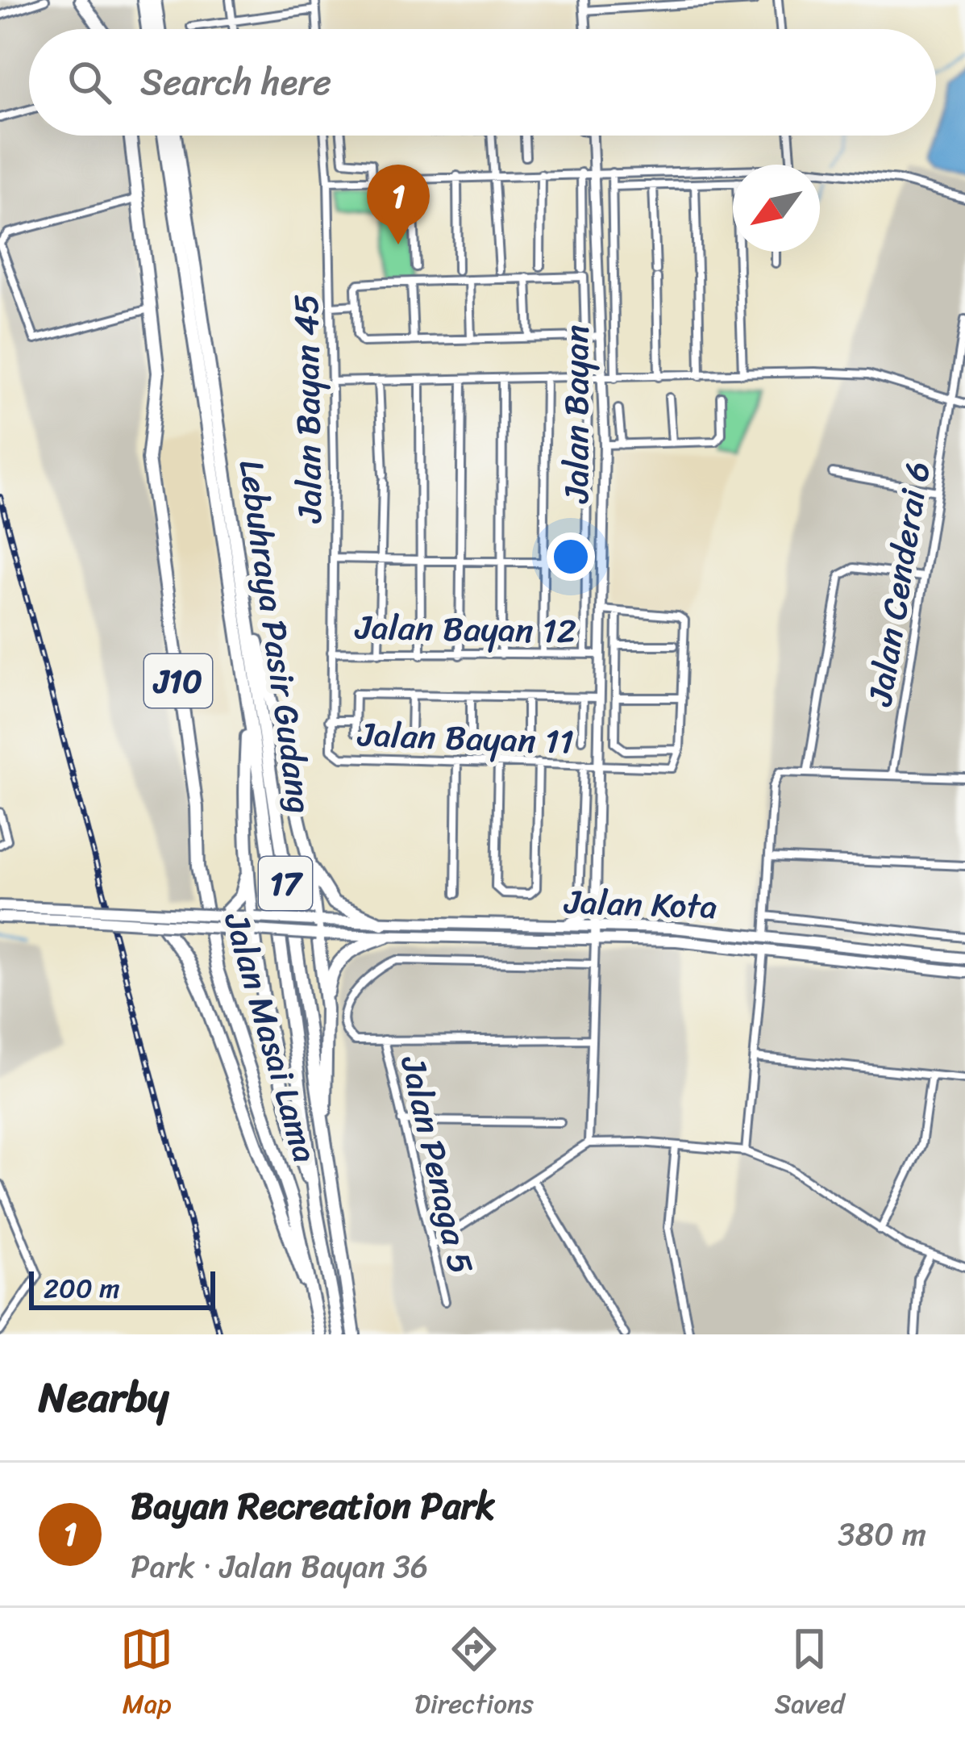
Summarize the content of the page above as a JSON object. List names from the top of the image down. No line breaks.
{"streets":{"main road":["Lebuhraya Pasir Gudang","J10","17","Jalan Kota","Jalan Masai Lama"],"street":["Jalan Bayan 45","Jalan Bayan","Jalan Cenderai 6","Jalan Bayan 12","Jalan Bayan 11","Jalan Penaga 5"]},"crossings":[["Jalan Bayan 45","Jalan Bayan 12"],["Jalan Bayan 45","Jalan Bayan 11"],["Jalan Bayan","Jalan Bayan 12"],["Jalan Bayan","Jalan Bayan 11"],["Jalan Bayan","Jalan Kota"]],"scale_bar":"200 m","north":"bottom left","page":{"search":"Search here","pins":"1","scale":"200 m","heading":"Nearby","list":[{"mark":"1","name":"Bayan Recreation Park","note":"Park · Jalan Bayan 36","value":"380 m"}],"nav":["Map","Directions","Saved"]}}
